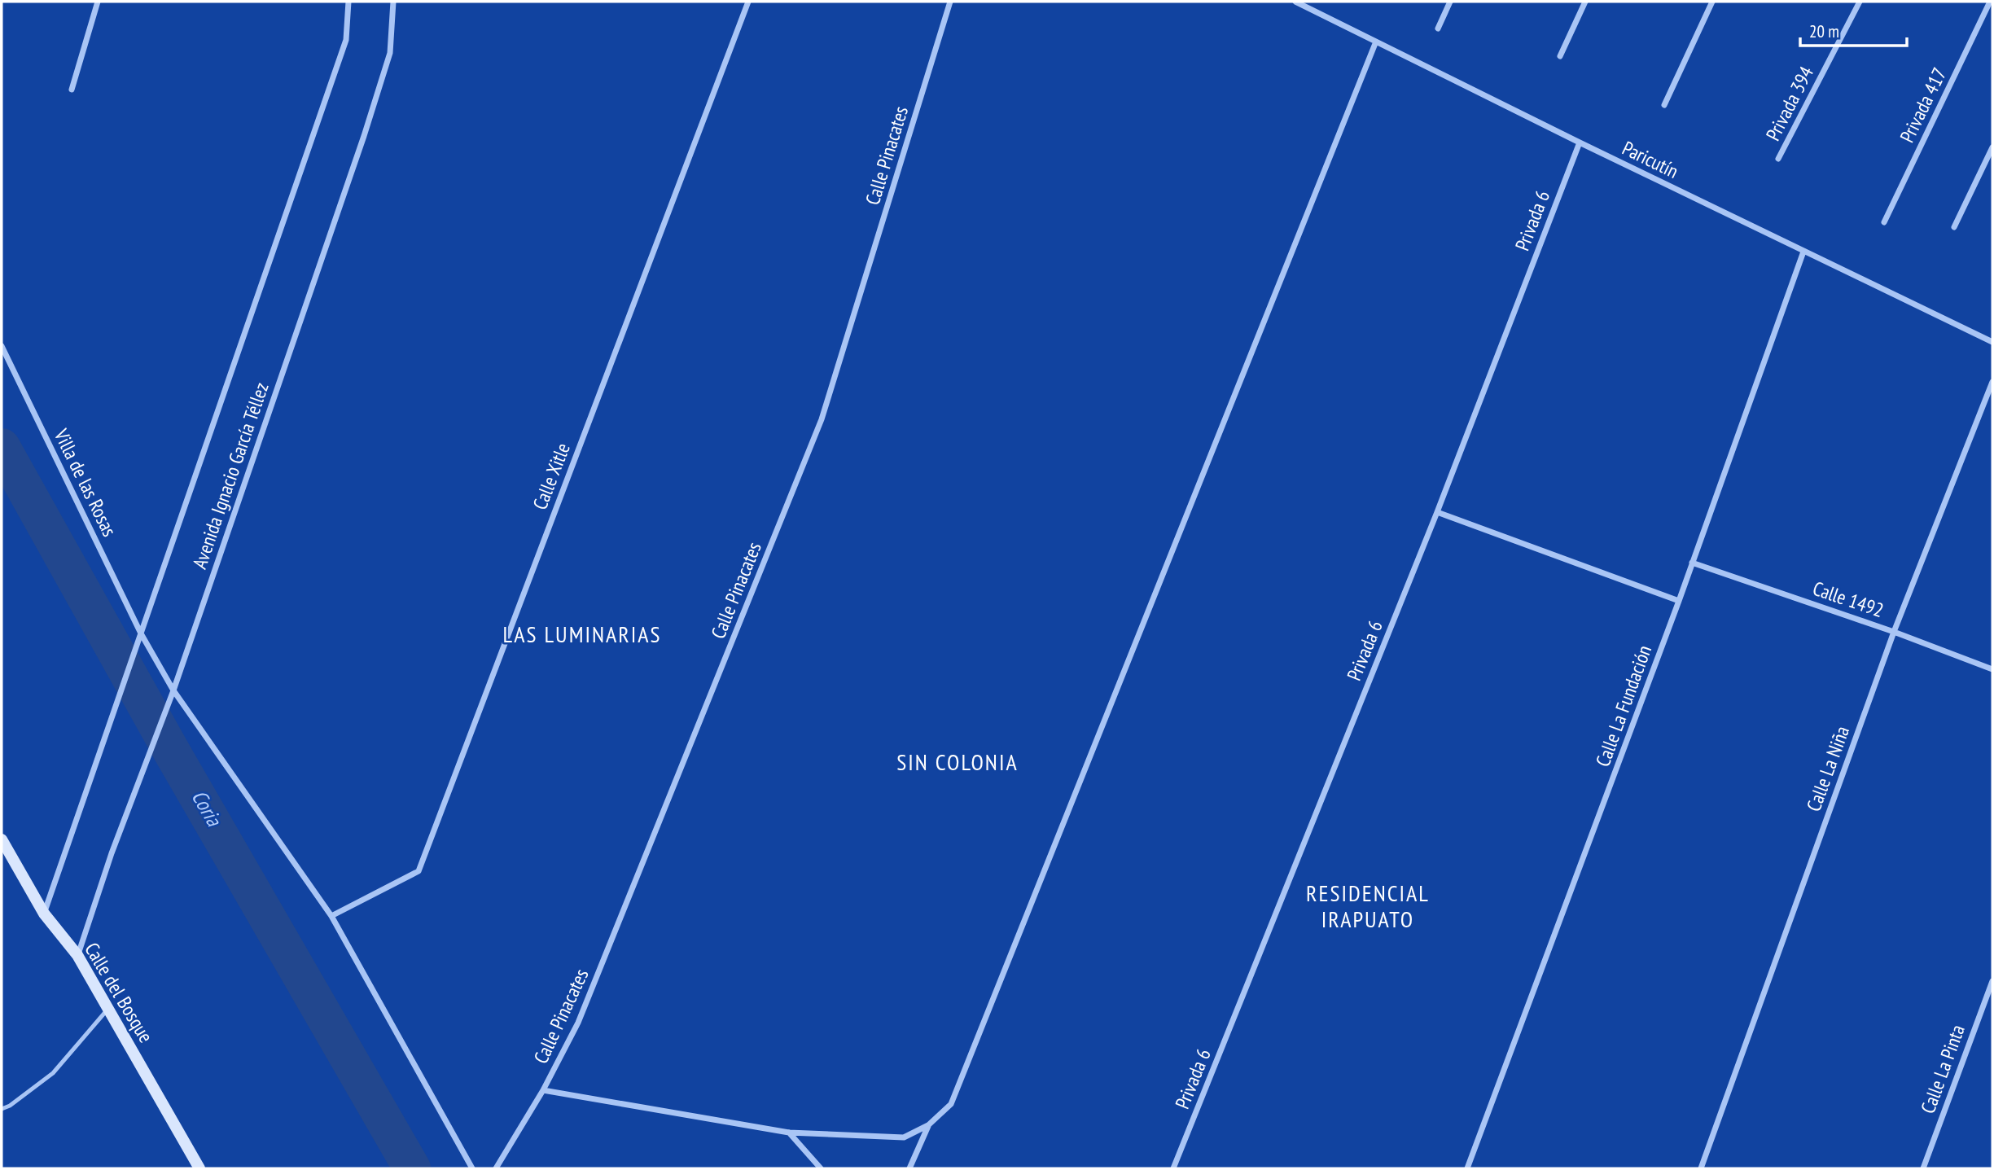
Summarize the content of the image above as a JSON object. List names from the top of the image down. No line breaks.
{"streets":{"street":["Privada 394","Privada 417","Calle Pinacates","Paricutín","Privada 6","Avenida Ignacio García Téllez","Calle Xitle","Villa de las Rosas","Calle 1492","Calle La Fundación","Calle La Niña","Calle del Bosque","Calle La Pinta"]},"crossings":[["Paricutín","Privada 6"],["Paricutín","Calle La Fundación"],["Avenida Ignacio García Téllez","Villa de las Rosas"],["Avenida Ignacio García Téllez","Calle del Bosque"],["Calle Xitle","Villa de las Rosas"],["Calle 1492","Calle La Fundación"],["Calle 1492","Calle La Niña"]],"districts":["LAS LUMINARIAS","SIN COLONIA","RESIDENCIAL IRAPUATO"],"water":["Coria"],"scale_bar":"20 m"}
